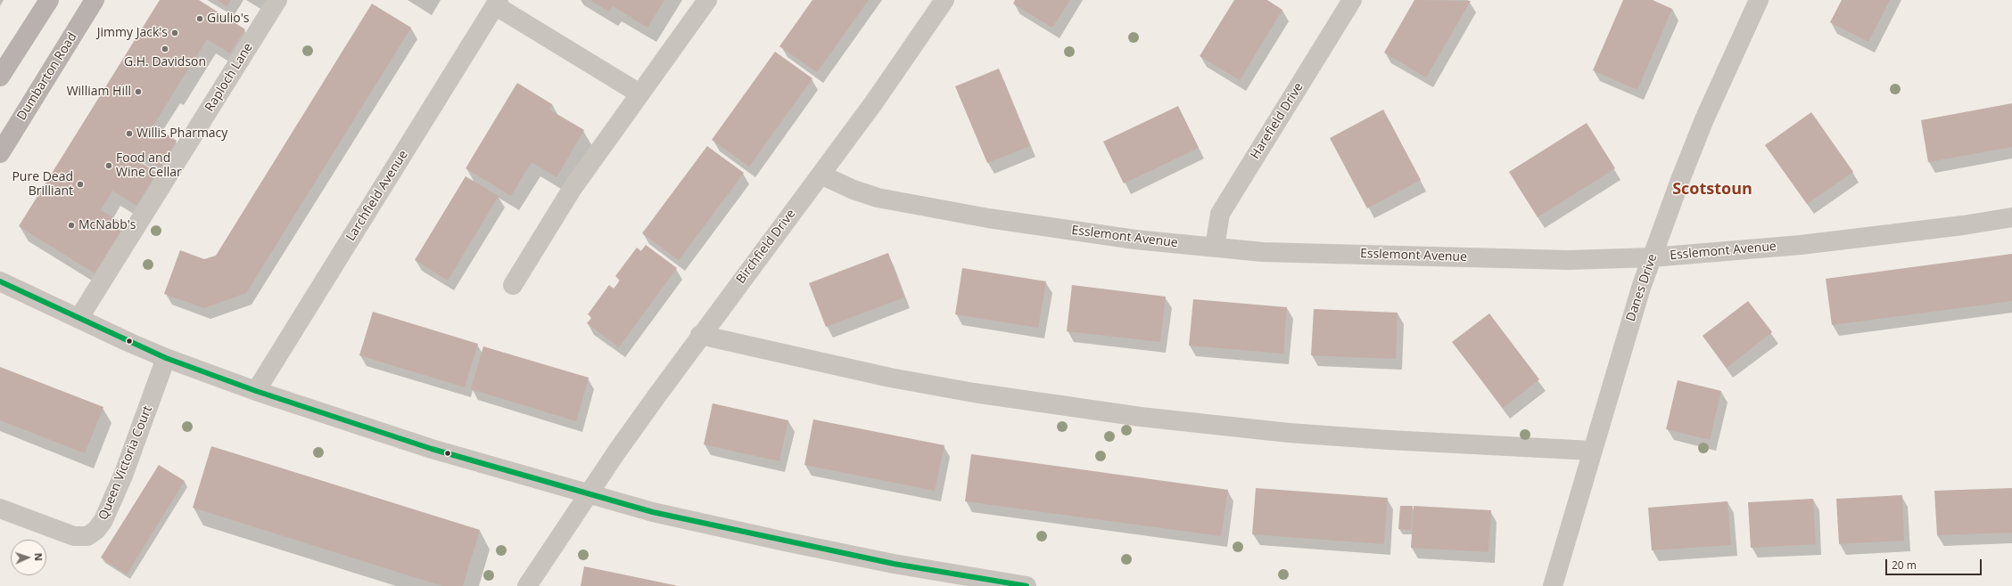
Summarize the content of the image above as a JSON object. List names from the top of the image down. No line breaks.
{"streets":{"main road":["Dumbarton Road"],"street":["Raploch Lane","Harefield Drive","Larchfield Avenue","Esslemont Avenue","Birchfield Drive","Danes Drive","Queen Victoria Court"]},"crossings":[["Harefield Drive","Esslemont Avenue"],["Esslemont Avenue","Birchfield Drive"],["Esslemont Avenue","Danes Drive"]],"districts":["Scotstoun"],"places":["Giulio's","Jimmy Jack's","G.H. Davidson","William Hill","Willis Pharmacy","Food and Wine Cellar","Pure Dead Brilliant","McNabb's"],"scale_bar":"20 m","north":"right"}
